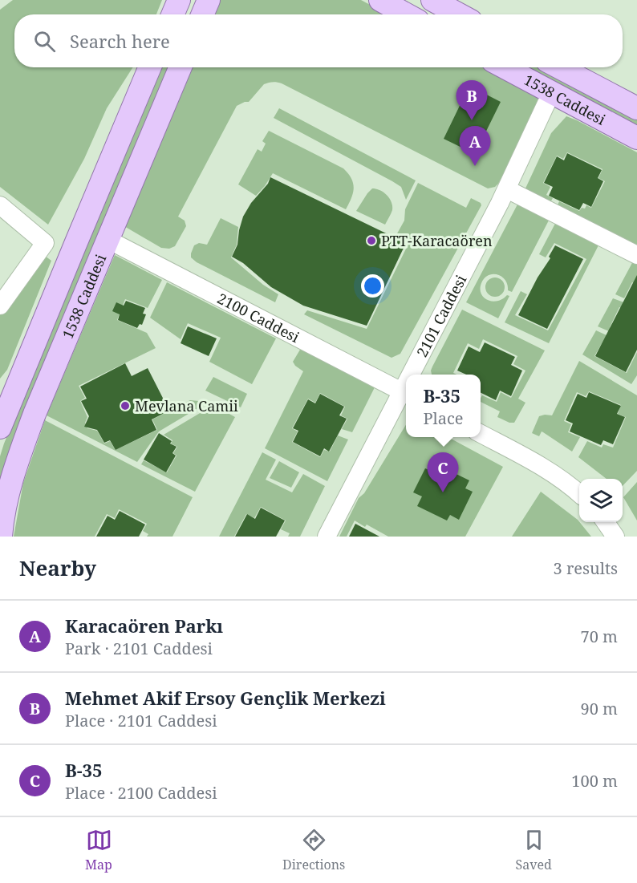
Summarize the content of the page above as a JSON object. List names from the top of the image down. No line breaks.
{"streets":{"main road":["1538 Caddesi"],"street":["2101 Caddesi","2100 Caddesi"]},"crossings":[["1538 Caddesi","2101 Caddesi"],["1538 Caddesi","2100 Caddesi"],["2101 Caddesi","2100 Caddesi"]],"places":["PTT-Karacaören","Mevlana Camii"],"page":{"search":"Search here","pins":["B","A","C"],"popup":["B-35","Place"],"heading":["Nearby","3 results"],"list":[{"mark":"A","name":"Karacaören Parkı","note":"Park · 2101 Caddesi","value":"70 m"},{"mark":"B","name":"Mehmet Akif Ersoy Gençlik Merkezi","note":"Place · 2101 Caddesi","value":"90 m"},{"mark":"C","name":"B-35","note":"Place · 2100 Caddesi","value":"100 m"}],"nav":["Map","Directions","Saved"]}}
